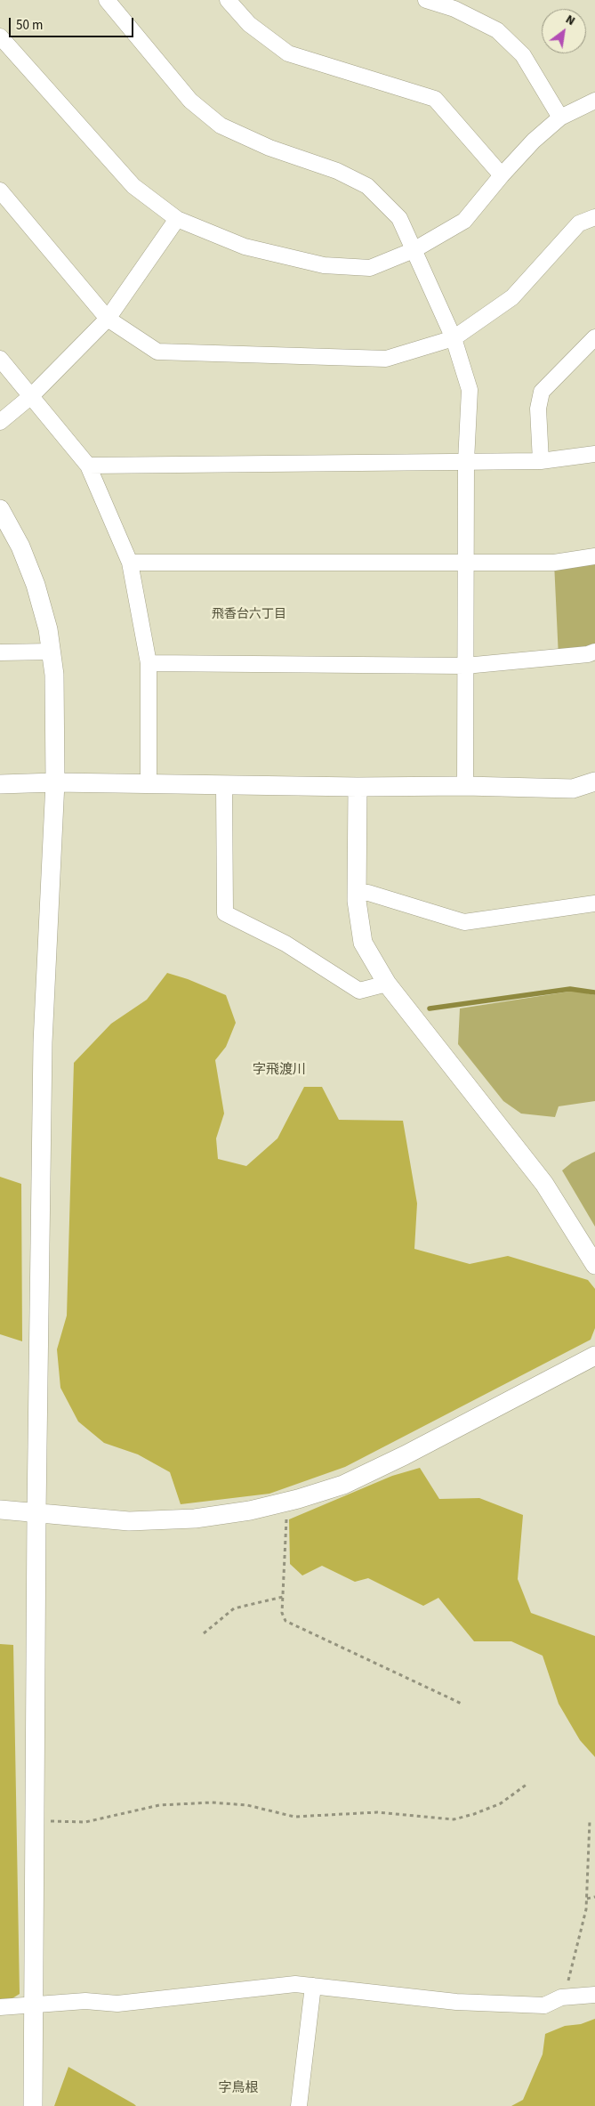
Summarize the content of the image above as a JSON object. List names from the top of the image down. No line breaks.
{"districts":["飛香台六丁目","字飛渡川","字鳥根"],"scale_bar":"50 m","north":"top right"}
